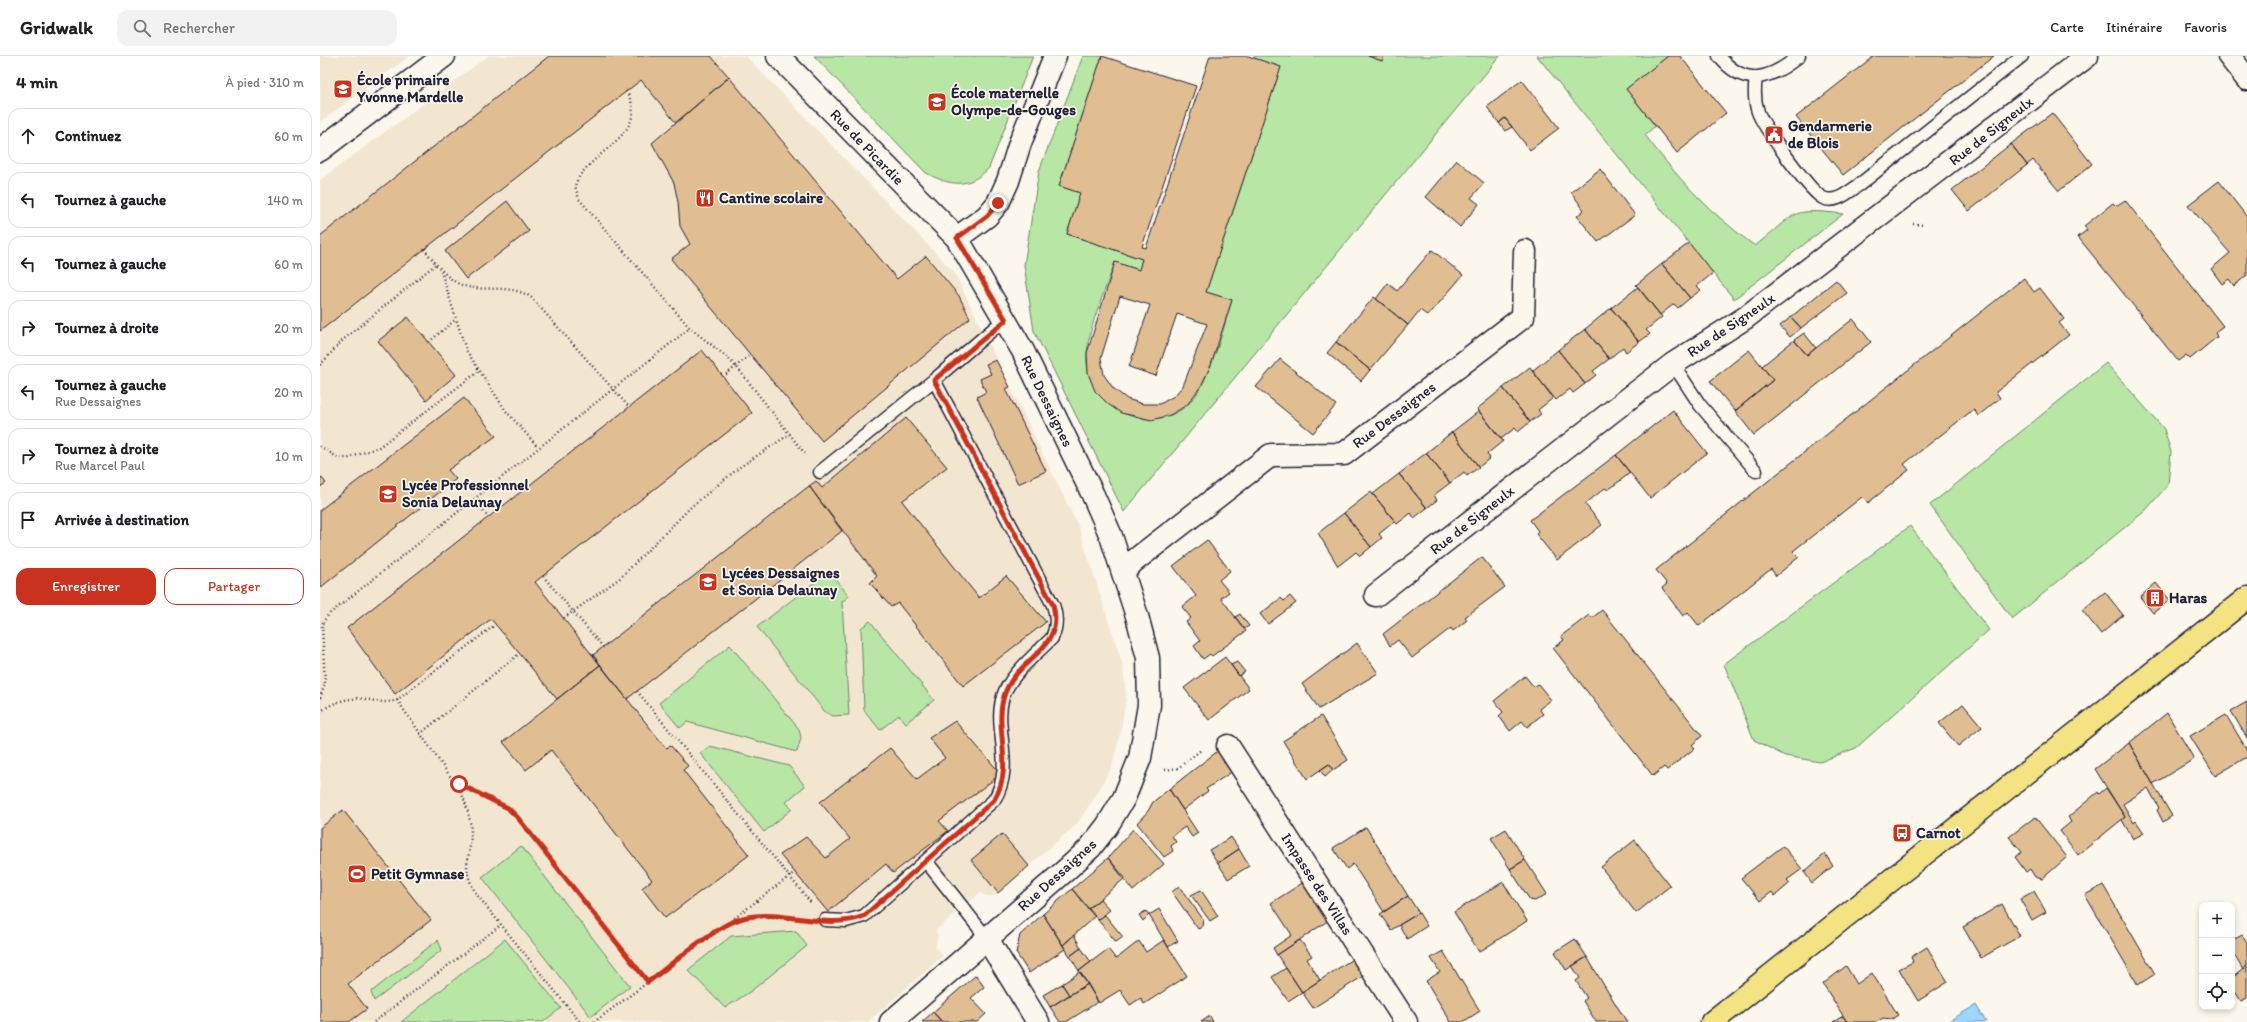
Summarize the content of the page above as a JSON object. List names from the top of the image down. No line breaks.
{"streets":{"street":["Rue de Signeulx","Rue de Picardie","Rue Dessaignes","Impasse des Villas"]},"crossings":[["Rue de Picardie","Rue Dessaignes"]],"places":{"school or university":["École primaire Yvonne Mardelle","École maternelle Olympe-de-Gouges","Lycée Professionnel Sonia Delaunay","Lycées Dessaignes et Sonia Delaunay"],"public building":["Gendarmerie de Blois"],"restaurant":["Cantine scolaire"],"building":["Haras"],"bus stop":["Carnot"],"sports":["Petit Gymnase"]},"page":{"header":"Gridwalk","search":"Rechercher","nav":["Carte","Itinéraire","Favoris"],"heading":["4 min","À pied · 310 m"],"list":[["Continuez","60 m"],["Tournez à gauche","140 m"],["Tournez à gauche","60 m"],["Tournez à droite","20 m"],["Tournez à gauche","Rue Dessaignes","20 m"],["Tournez à droite","Rue Marcel Paul","10 m"],"Arrivée à destination"],"buttons":["Enregistrer","Partager"],"map_buttons":["+","−"]}}
